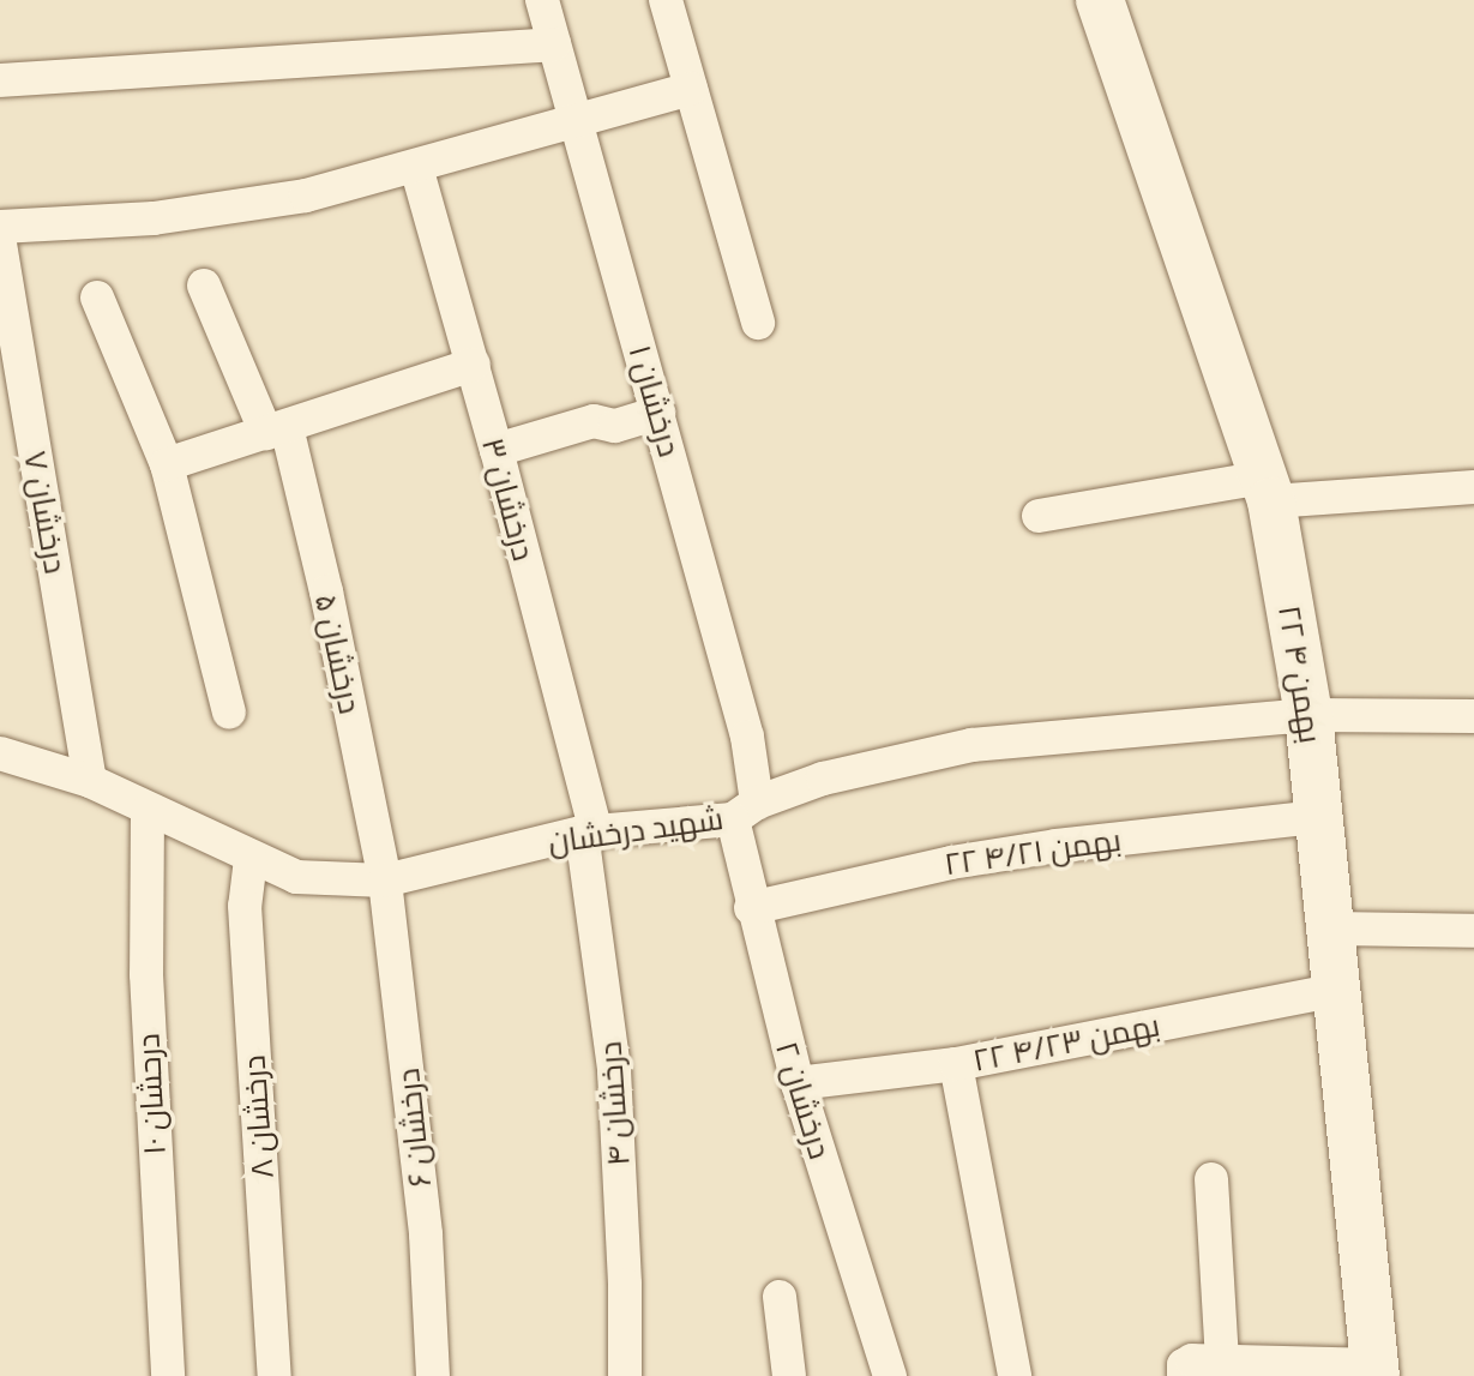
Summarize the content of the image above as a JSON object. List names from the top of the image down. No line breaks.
{"streets":{"street":["درخشان ۱","درخشان ۳","درخشان ۷","درخشان ۵","۲۲ بهمن ۴","شهید درخشان","۲۲ بهمن ۴/۲۱","۲۲ بهمن ۴/۲۳","درحشان ۱۰","درخشان ۲","درخشان ۴","درخشان ۸","درخشان ۶"]},"crossings":[["درخشان ۱","شهید درخشان"],["درخشان ۱","درخشان ۲"],["درخشان ۳","شهید درخشان"],["درخشان ۳","درخشان ۴"],["درخشان ۷","شهید درخشان"],["درخشان ۵","شهید درخشان"],["درخشان ۵","درخشان ۶"],["۲۲ بهمن ۴","شهید درخشان"],["۲۲ بهمن ۴","۲۲ بهمن ۴/۲۱"],["۲۲ بهمن ۴","۲۲ بهمن ۴/۲۳"],["شهید درخشان","درحشان ۱۰"],["شهید درخشان","درخشان ۲"],["شهید درخشان","درخشان ۴"],["شهید درخشان","درخشان ۸"],["شهید درخشان","درخشان ۶"],["۲۲ بهمن ۴/۲۱","درخشان ۲"],["۲۲ بهمن ۴/۲۳","درخشان ۲"]]}
